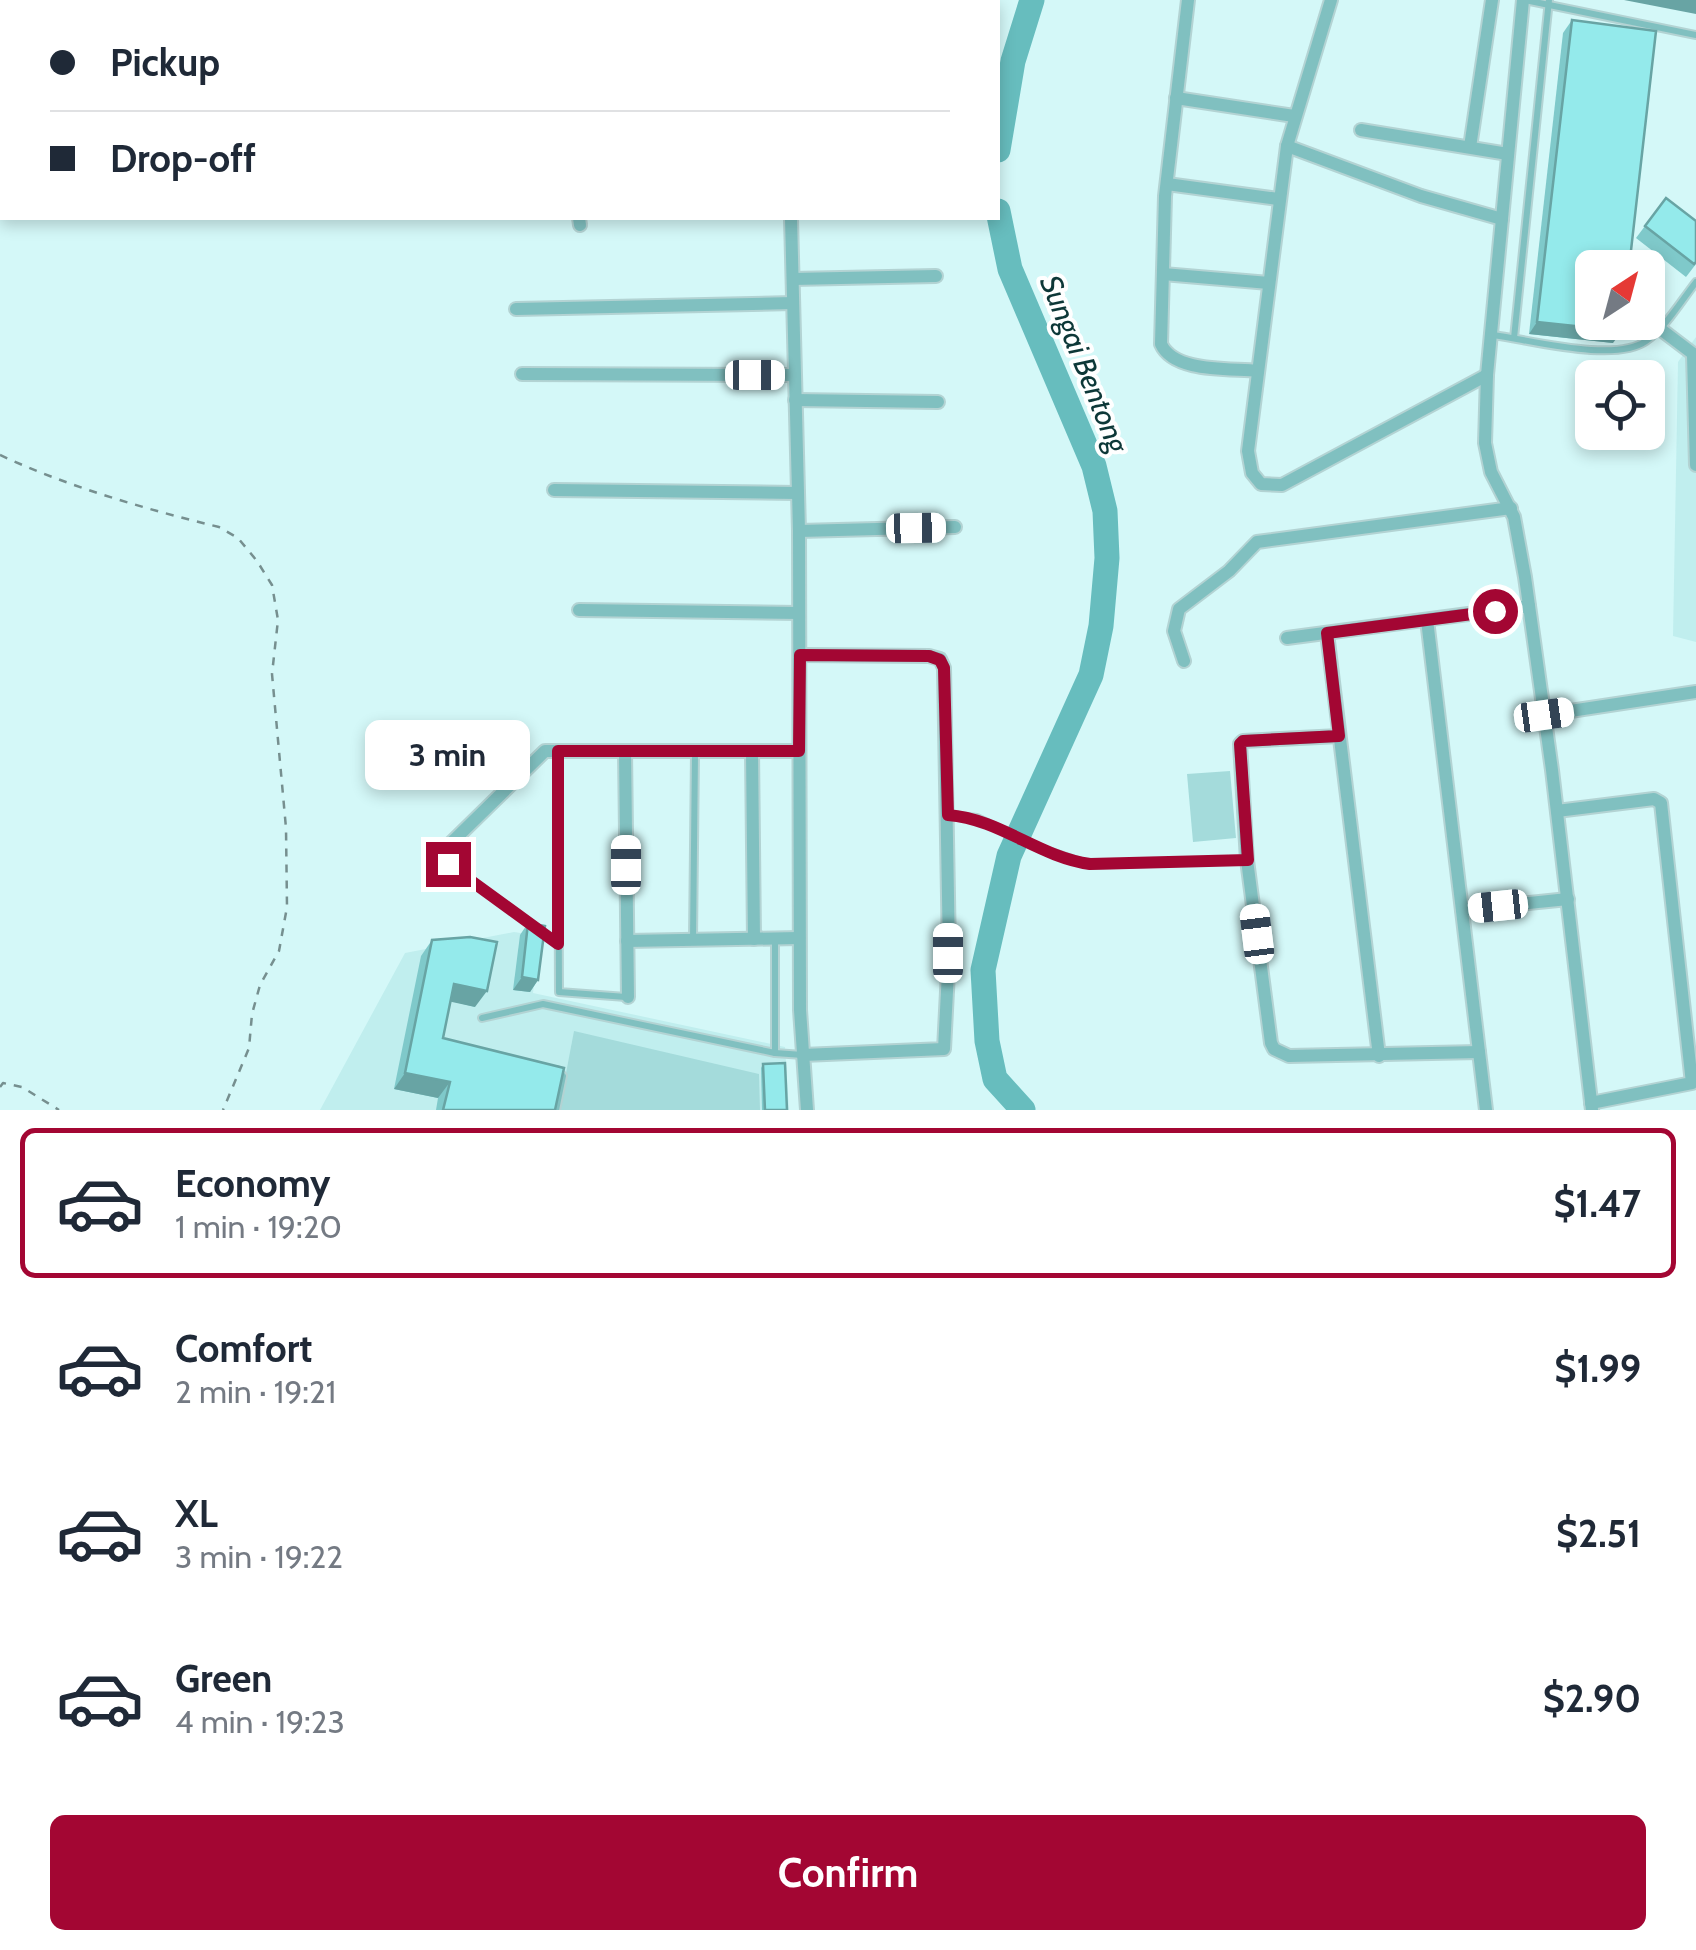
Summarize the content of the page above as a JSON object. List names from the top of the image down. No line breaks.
{"water":["Sungai Bentong"],"north":"top right","page":{"banner":["Pickup","Drop-off"],"bubble":"3 min","list":[{"name":"Economy","note":"1 min · 19:20","value":"$1.47"},{"name":"Comfort","note":"2 min · 19:21","value":"$1.99"},{"name":"XL","note":"3 min · 19:22","value":"$2.51"},{"name":"Green","note":"4 min · 19:23","value":"$2.90"}],"buttons":"Confirm"}}
